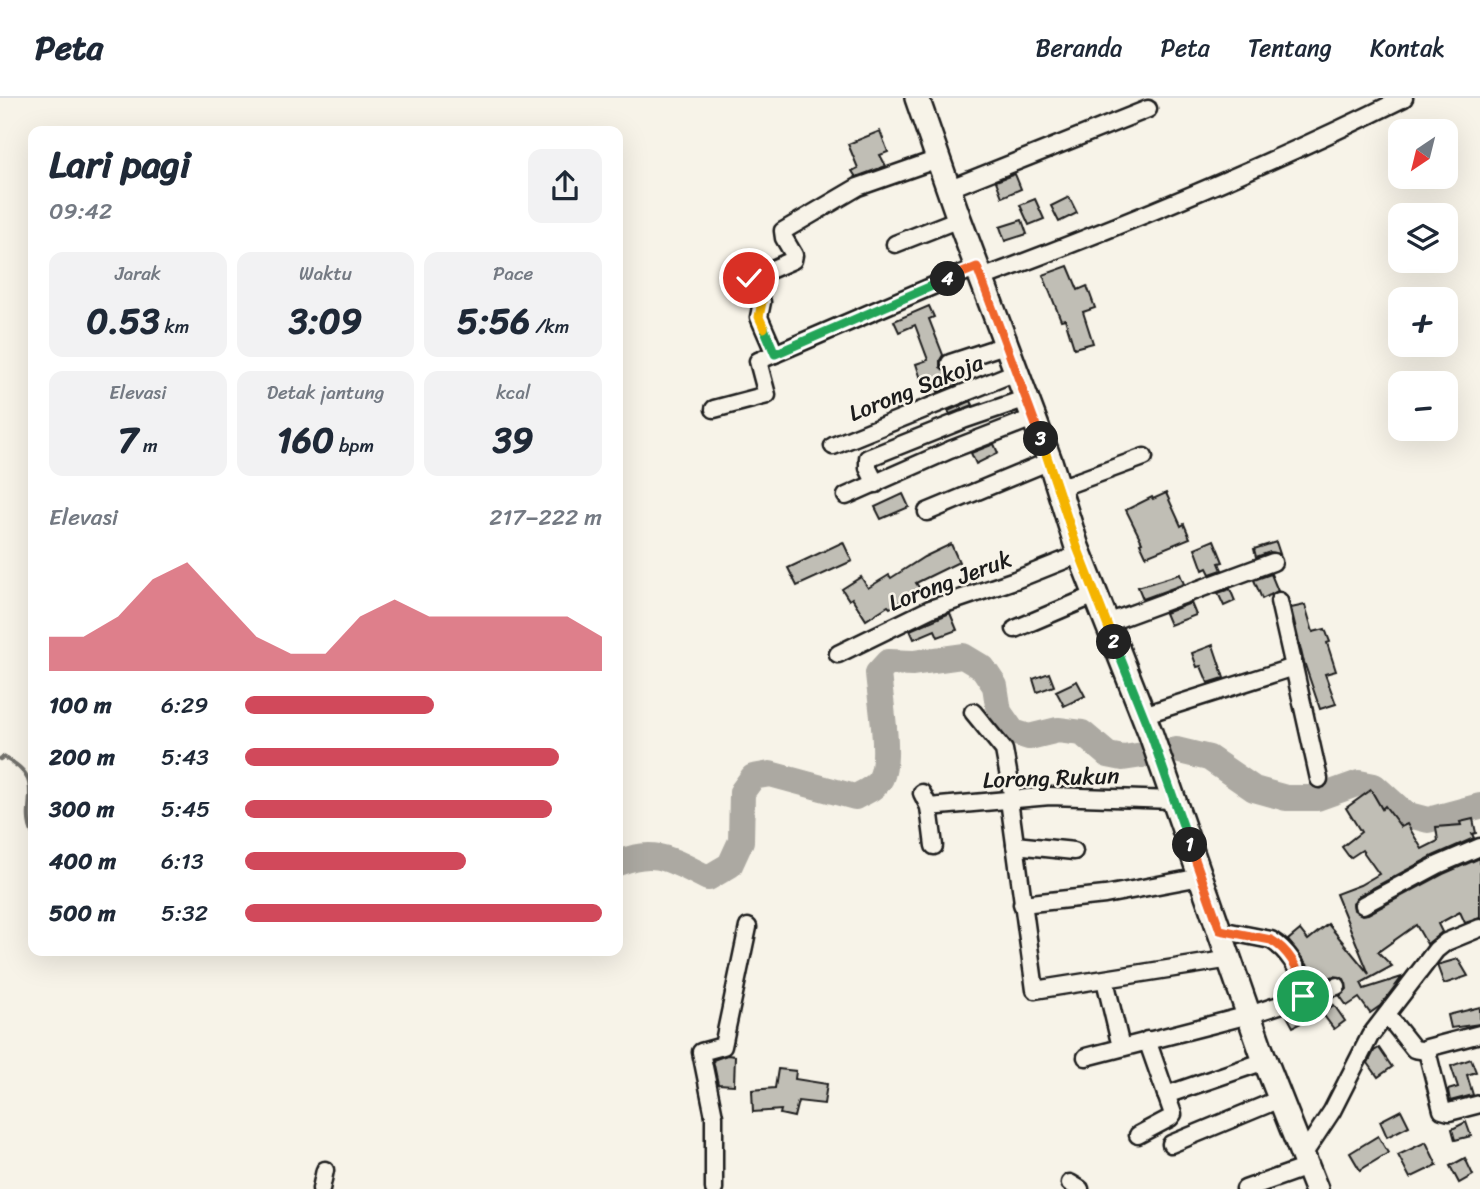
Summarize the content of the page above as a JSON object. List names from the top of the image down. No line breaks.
{"streets":{"street":["Lorong Sakoja","Lorong Jeruk","Lorong Rukun"]},"north":"bottom left","page":{"header":"Peta","nav":["Beranda","Peta","Tentang","Kontak"],"map_buttons":["+","−"],"heading":["Lari pagi","09:42"],"stats":[["Jarak","0.53 km"],["Waktu","3:09"],["Pace","5:56 /km"],["Elevasi","7 m"],["Detak jantung","160 bpm"],["kcal","39"]],"pins":["4","3","2","1"],"chart":["Elevasi","217–222 m"],"list":[{"name":"100 m","note":"6:29"},{"name":"200 m","note":"5:43"},{"name":"300 m","note":"5:45"},{"name":"400 m","note":"6:13"},{"name":"500 m","note":"5:32"}]}}
